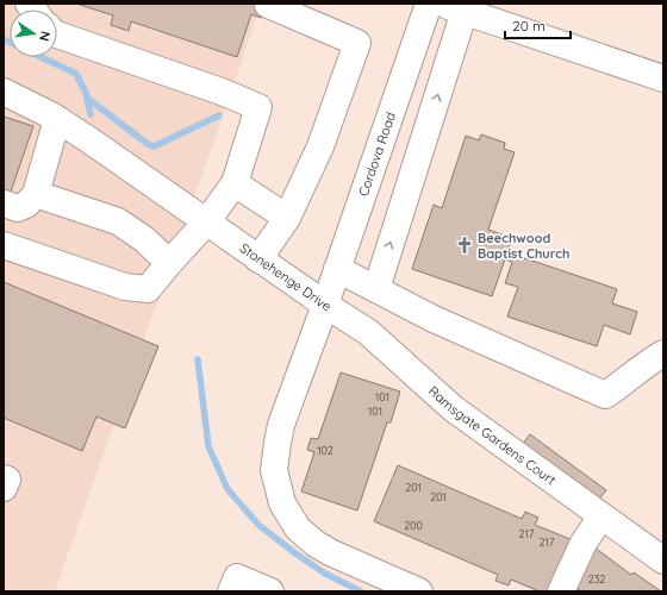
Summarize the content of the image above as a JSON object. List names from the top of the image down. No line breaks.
{"streets":{"street":["Cordova Road","Stonehenge Drive","Ramsgate Gardens Court"]},"crossings":[["Cordova Road","Stonehenge Drive"],["Cordova Road","Ramsgate Gardens Court"],["Stonehenge Drive","Ramsgate Gardens Court"]],"places":{"church":["Beechwood Baptist Church"]},"house_numbers":["101","101","102","201","201","200","217","217","232"],"scale_bar":"20 m","north":"right"}
